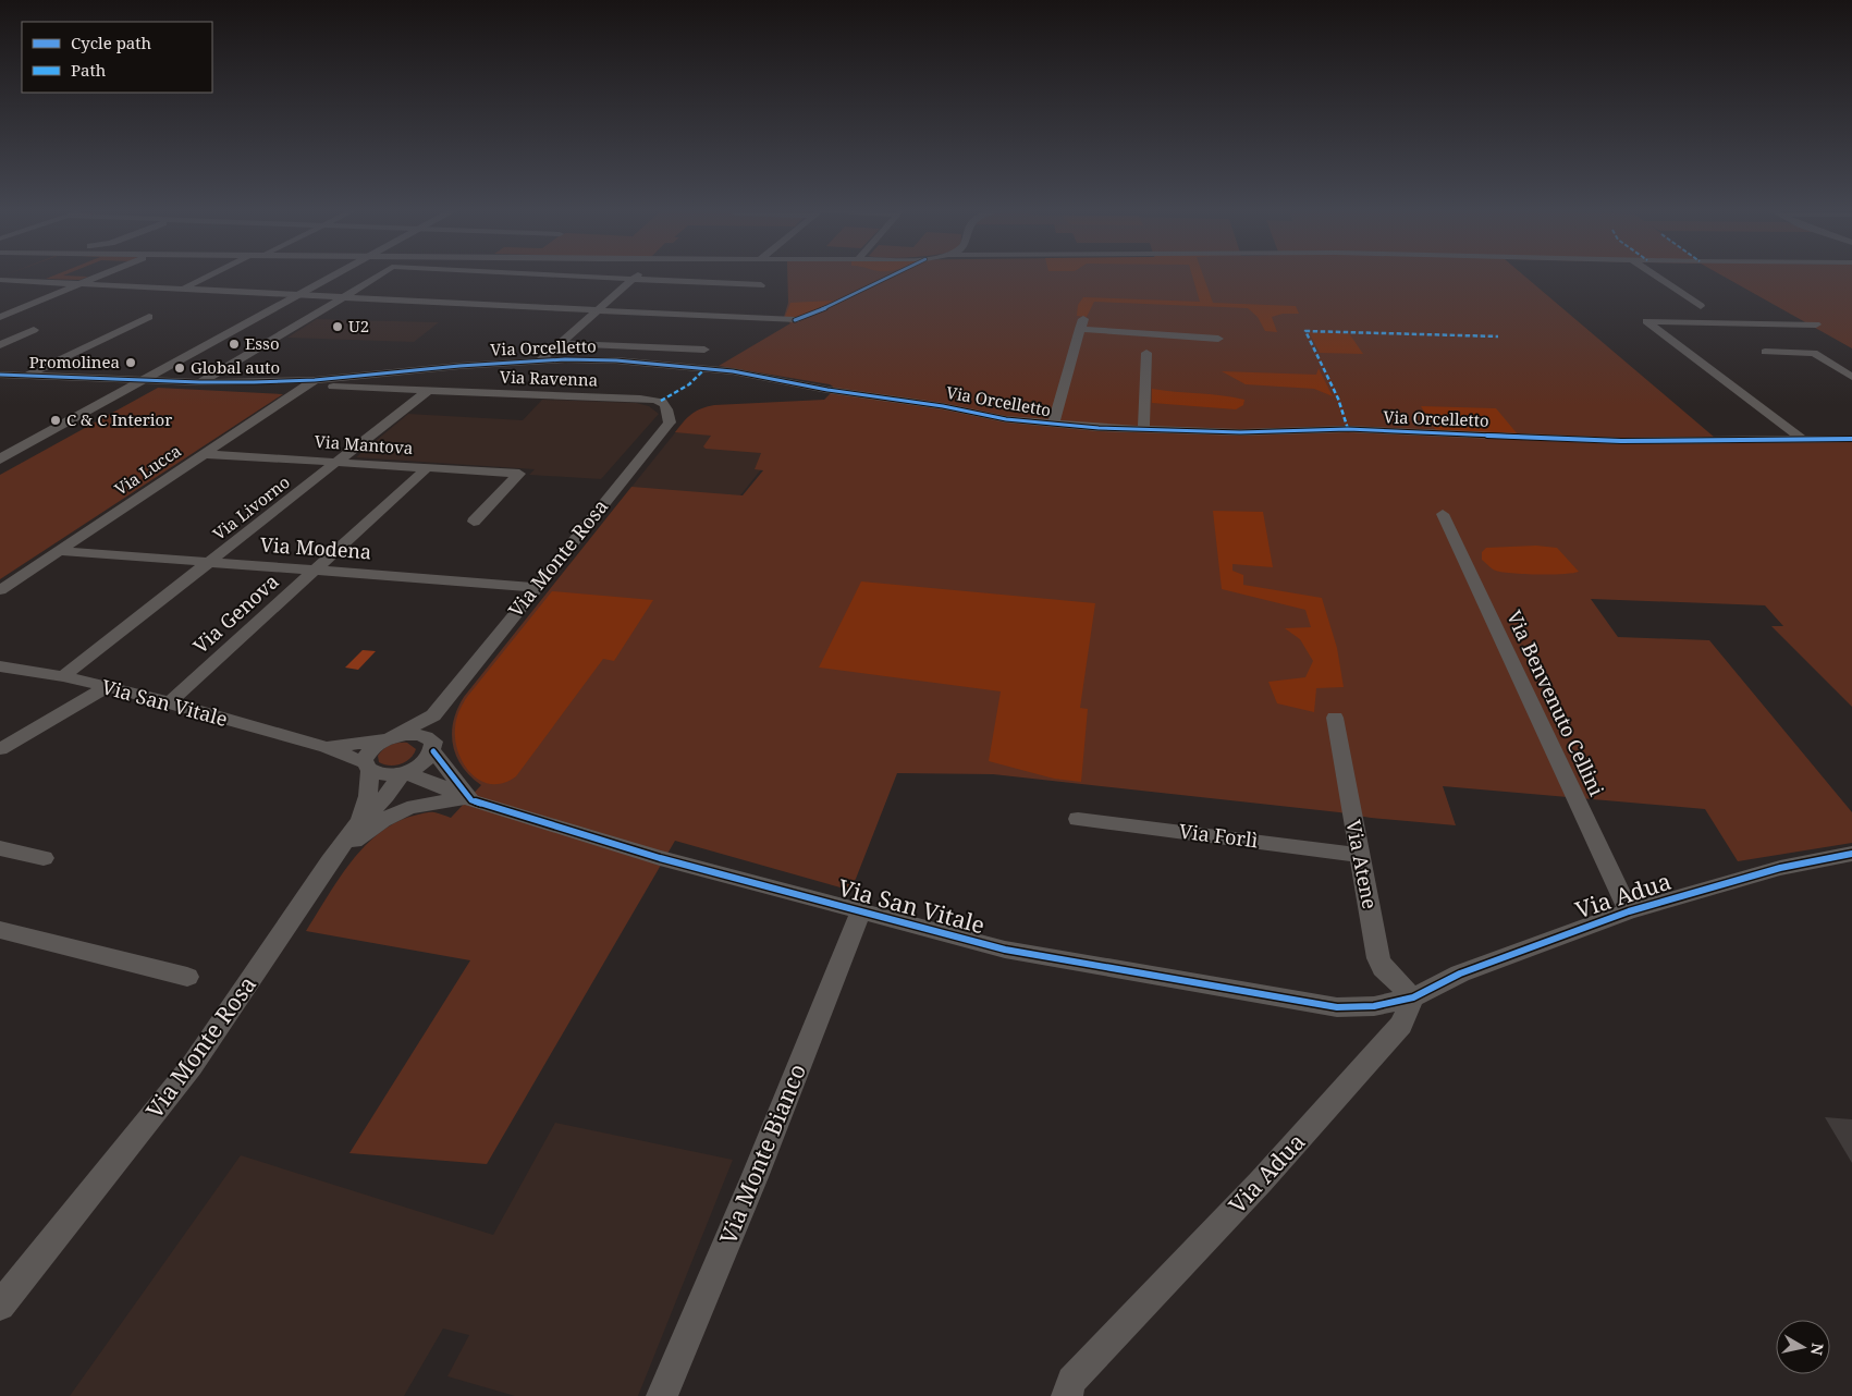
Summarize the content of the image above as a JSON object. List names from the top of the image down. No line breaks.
{"streets":{"street":["Via Orcelletto","Via Ravenna","Via Mantova","Via Lucca","Via Livorno","Via Modena","Via Monte Rosa","Via Genova","Via San Vitale","Via Benvenuto Cellini","Via Forlì","Via Atene","Via Adua","Via Monte Bianco"]},"crossings":[["Via Orcelletto","Via Ravenna"],["Via Orcelletto","Via Lucca"],["Via Orcelletto","Via Livorno"],["Via Ravenna","Via Lucca"],["Via Ravenna","Via Livorno"],["Via Ravenna","Via Monte Rosa"],["Via Mantova","Via Lucca"],["Via Mantova","Via Livorno"],["Via Mantova","Via Genova"],["Via Lucca","Via Modena"],["Via Livorno","Via Modena"],["Via Livorno","Via San Vitale"],["Via Modena","Via Monte Rosa"],["Via Modena","Via Genova"],["Via Monte Rosa","Via San Vitale"],["Via Genova","Via San Vitale"],["Via San Vitale","Via Atene"],["Via San Vitale","Via Adua"],["Via San Vitale","Via Monte Bianco"],["Via Benvenuto Cellini","Via Adua"],["Via Forlì","Via Atene"],["Via Atene","Via Adua"]],"places":["U2","Esso","Promolinea","Global auto","C & C Interior"],"legend":["Cycle path","Path"],"north":"right"}
